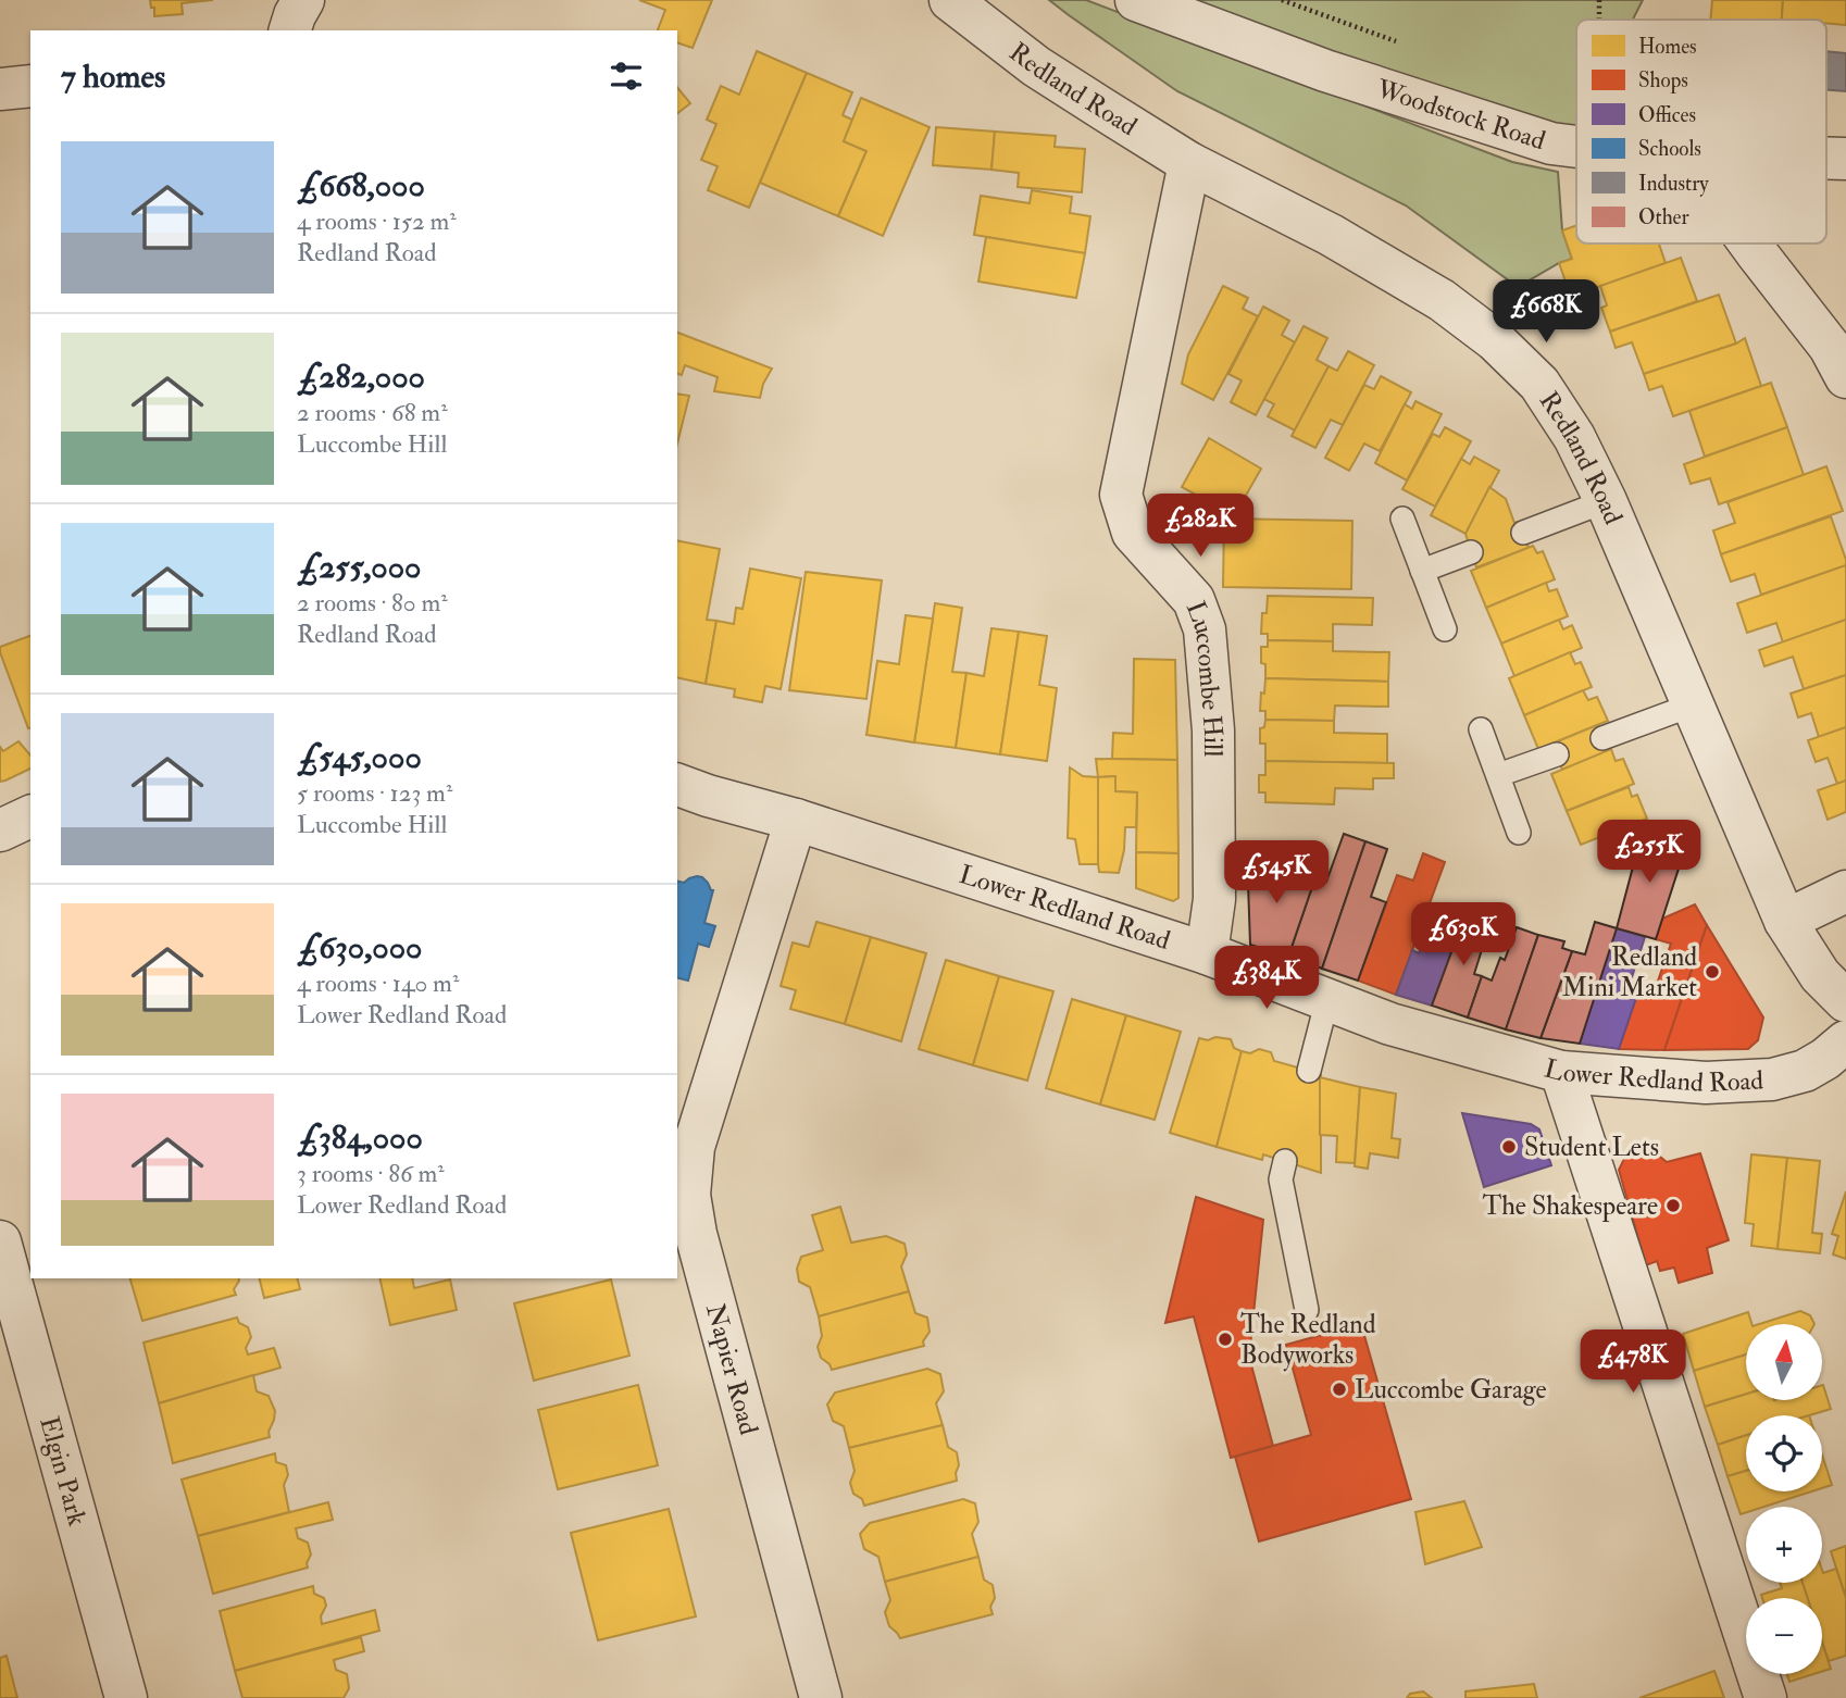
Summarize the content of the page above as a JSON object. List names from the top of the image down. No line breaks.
{"streets":{"street":["Redland Road","Woodstock Road","Luccombe Hill","Lower Redland Road","Napier Road","Elgin Park"]},"crossings":[["Redland Road","Luccombe Hill"],["Luccombe Hill","Lower Redland Road"],["Lower Redland Road","Napier Road"]],"places":["Redland Mini Market","Student Lets","The Shakespeare","The Redland Bodyworks","Luccombe Garage"],"legend":["Homes","Shops","Offices","Schools","Industry","Other"],"north":"top","page":{"heading":"7 homes","list":[{"name":"£668,000","note":"4 rooms · 152 m² · Redland Road"},{"name":"£282,000","note":"2 rooms · 68 m² · Luccombe Hill"},{"name":"£255,000","note":"2 rooms · 80 m² · Redland Road"},{"name":"£545,000","note":"5 rooms · 123 m² · Luccombe Hill"},{"name":"£630,000","note":"4 rooms · 140 m² · Lower Redland Road"},{"name":"£384,000","note":"3 rooms · 86 m² · Lower Redland Road"}],"price":["£668K","£282K","£255K","£545K","£630K","£384K","£478K"],"map_buttons":["+","−"]}}
